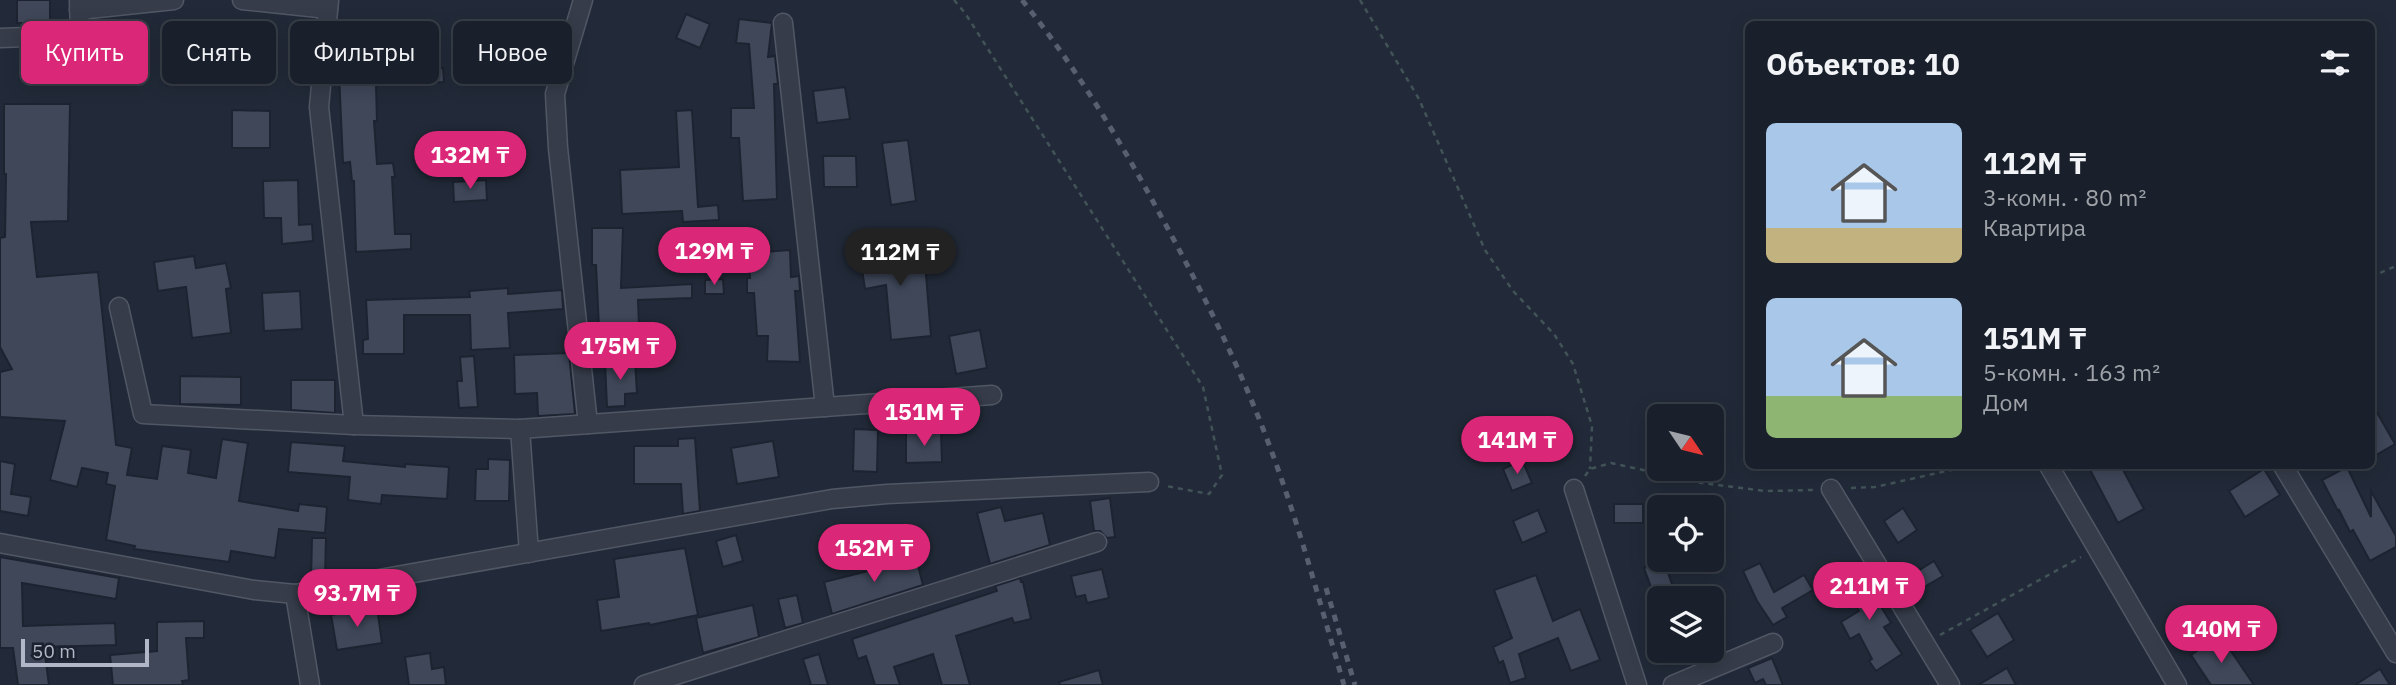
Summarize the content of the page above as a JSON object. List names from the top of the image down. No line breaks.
{"scale_bar":"50 m","north":"bottom right","page":{"chip":["Купить","Снять","Фильтры","Новое"],"heading":"Объектов: 10","list":[{"name":"112M ₸","note":"3-комн. · 80 m² · Квартира"},{"name":"151M ₸","note":"5-комн. · 163 m² · Дом"}],"price":["132M ₸","129M ₸","112M ₸","175M ₸","151M ₸","141M ₸","152M ₸","211M ₸","93.7M ₸","140M ₸"],"scale":"50 m"}}
